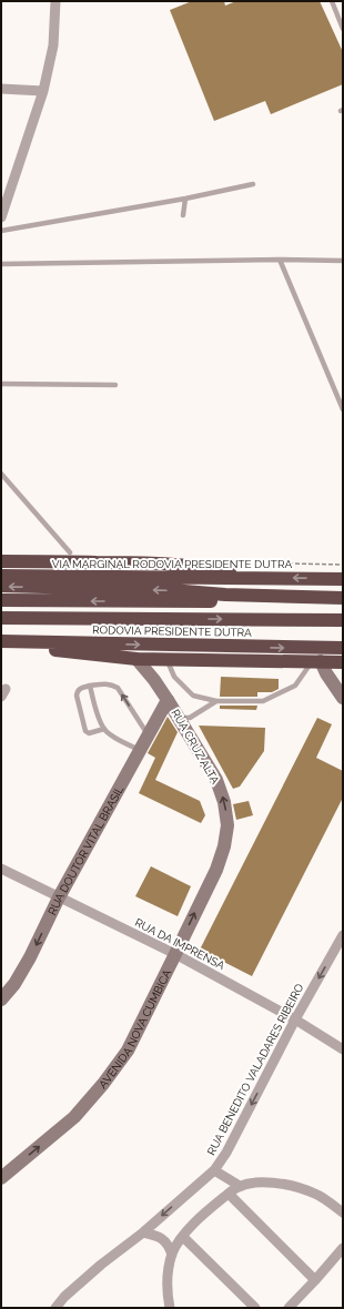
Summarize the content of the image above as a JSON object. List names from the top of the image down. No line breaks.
{"streets":{"highway":["VIA MARGINAL RODOVIA PRESIDENTE DUTRA","RODOVIA PRESIDENTE DUTRA"],"street":["RUA CRUZ ALTA","RUA DOUTOR VITAL BRASIL","RUA DA IMPRENSA","AVENIDA NOVA CUMBICA","RUA BENEDITO VALADARES RIBEIRO"]},"crossings":[["RUA CRUZ ALTA","RUA DOUTOR VITAL BRASIL"],["RUA CRUZ ALTA","AVENIDA NOVA CUMBICA"],["RUA DOUTOR VITAL BRASIL","RUA DA IMPRENSA"],["RUA DA IMPRENSA","AVENIDA NOVA CUMBICA"],["RUA DA IMPRENSA","RUA BENEDITO VALADARES RIBEIRO"]],"one_way":["RUA CRUZ ALTA","AVENIDA NOVA CUMBICA","RUA BENEDITO VALADARES RIBEIRO"]}
